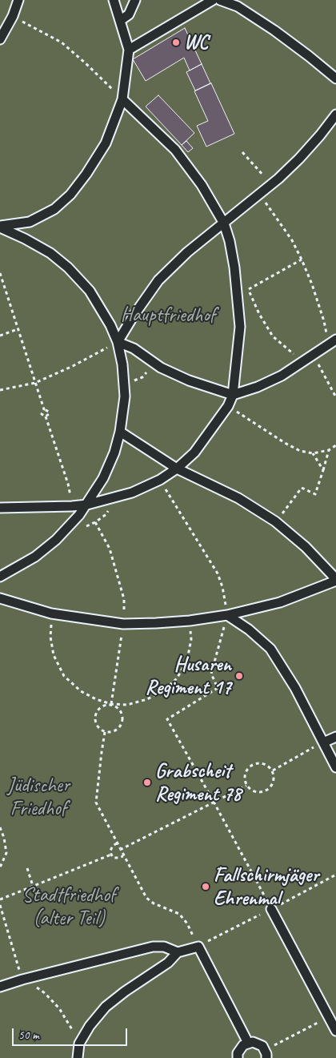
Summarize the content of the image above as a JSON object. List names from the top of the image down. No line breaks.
{"parks":["Hauptfriedhof","Jüdischer Friedhof","Stadtfriedhof (alter Teil)"],"places":["WC","Husaren Regiment 17","Grabscheit Regiment 78","Fallschirmjäger Ehrenmal"],"scale_bar":"50 m"}
